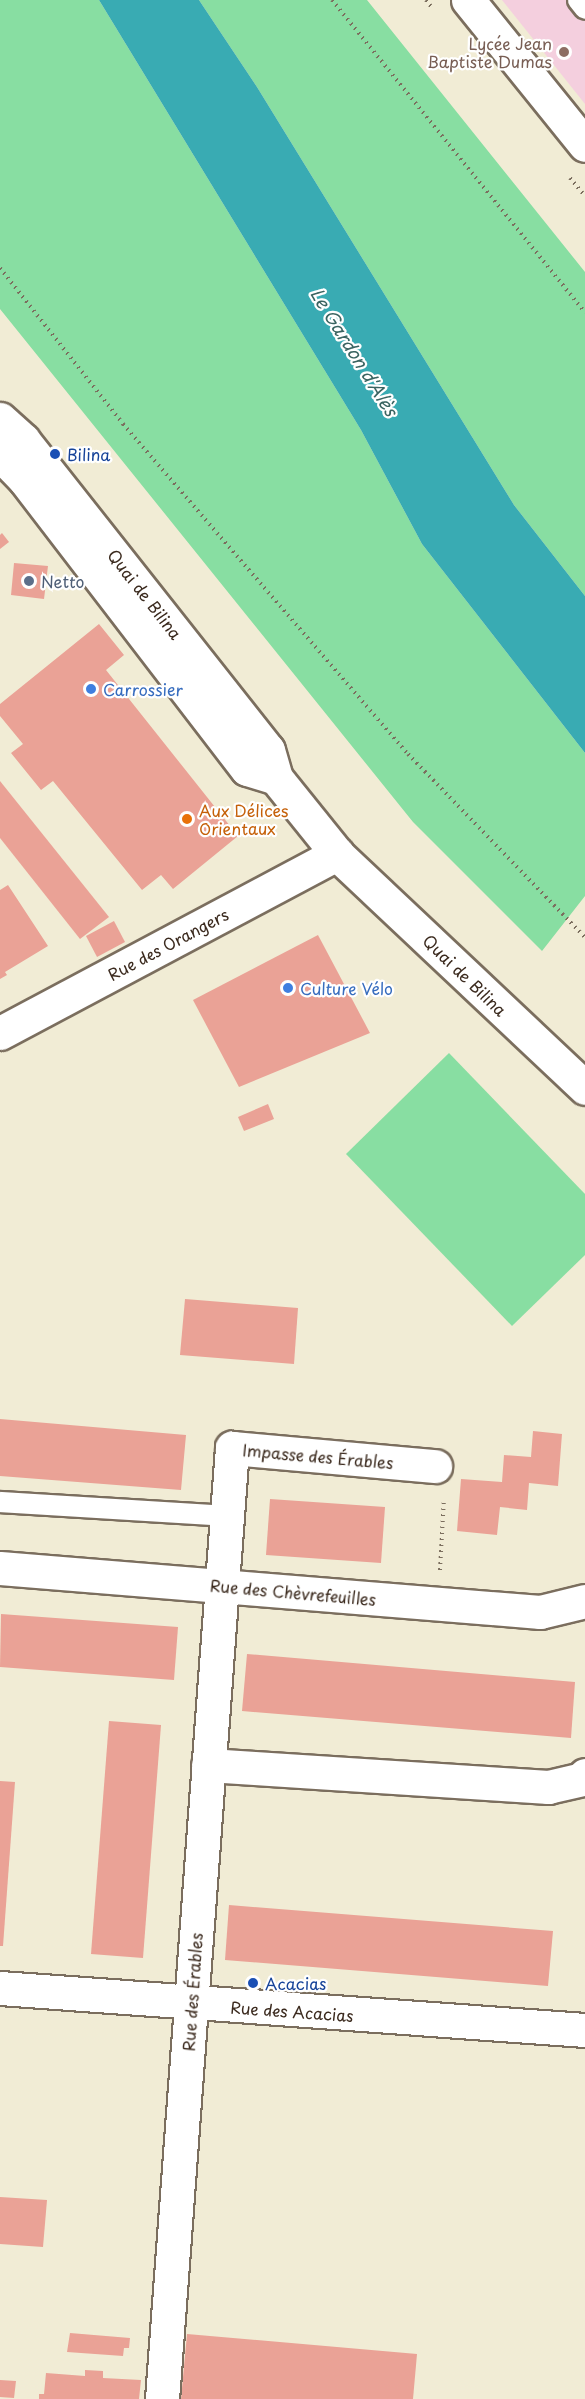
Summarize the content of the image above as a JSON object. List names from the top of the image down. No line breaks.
{"streets":{"street":["Quai de Bilina","Rue des Orangers","Impasse des Érables","Rue des Chèvrefeuilles","Rue des Érables","Rue des Acacias"]},"crossings":[["Quai de Bilina","Rue des Orangers"],["Impasse des Érables","Rue des Chèvrefeuilles"],["Impasse des Érables","Rue des Érables"],["Rue des Chèvrefeuilles","Rue des Érables"],["Rue des Érables","Rue des Acacias"]],"water":["Le Gardon d'Alès"],"places":["Lycée Jean Baptiste Dumas","Bilina","Netto","Carrossier","Aux Délices Orientaux","Culture Vélo","Acacias"]}
